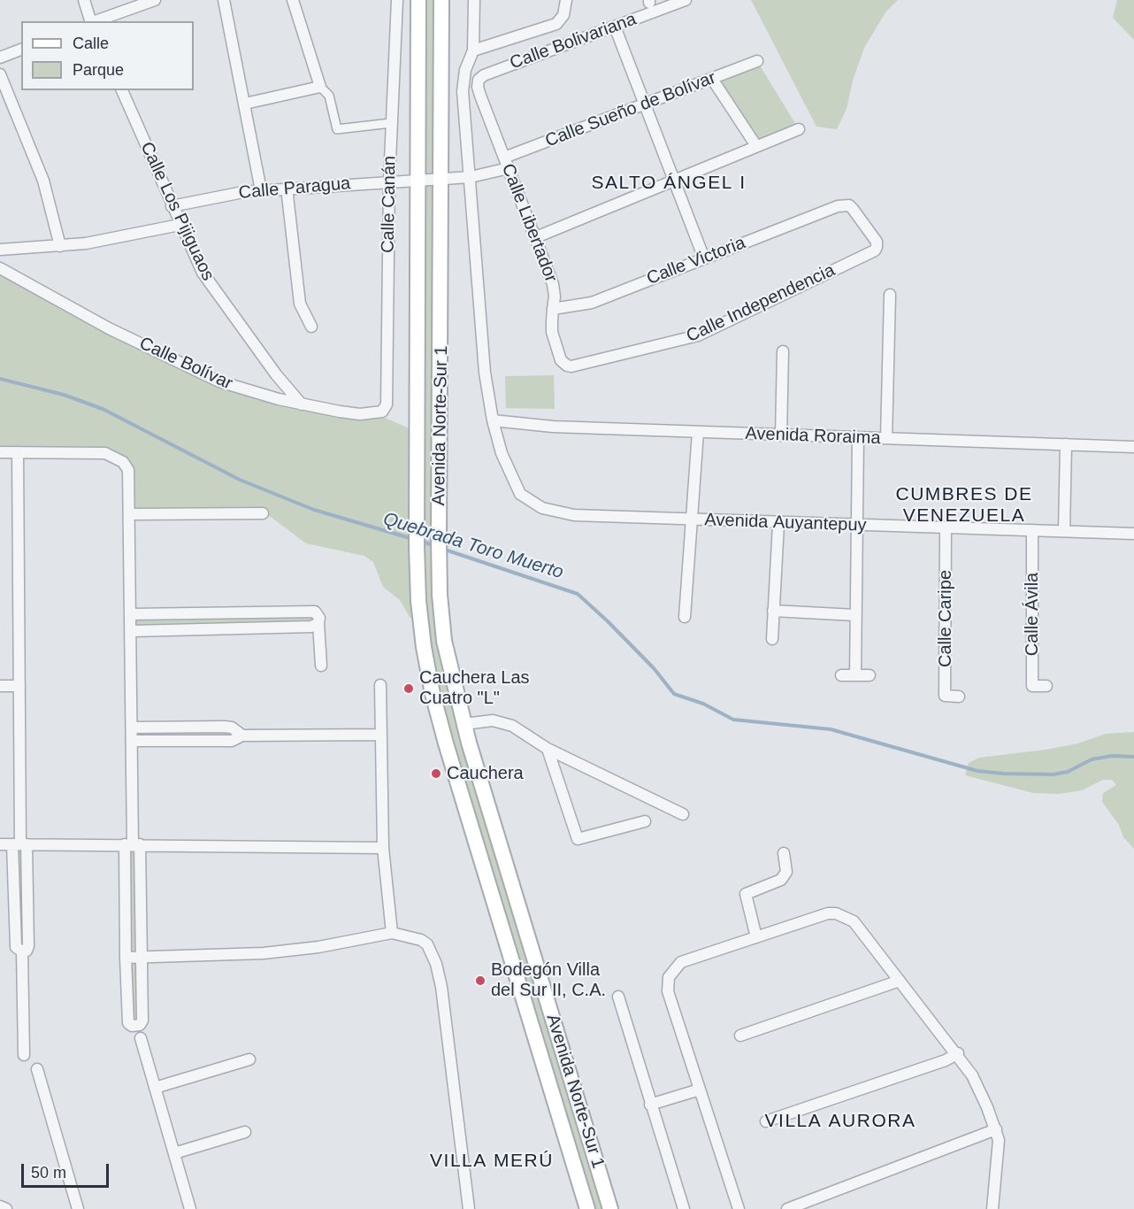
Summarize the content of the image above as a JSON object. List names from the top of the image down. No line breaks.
{"streets":{"main road":["Avenida Norte-Sur 1"],"street":["Calle Bolivariana","Calle Sueño de Bolívar","Calle Paragua","Calle Canán","Calle Los Pijiguaos","Calle Libertador","Calle Victoria","Calle Independencia","Calle Bolívar","Avenida Roraima","Avenida Auyantepuy","Calle Ávila","Calle Caripe"]},"crossings":[["Calle Bolivariana","Calle Libertador"],["Calle Sueño de Bolívar","Calle Libertador"],["Calle Paragua","Calle Canán"],["Calle Paragua","Calle Los Pijiguaos"],["Calle Paragua","Calle Libertador"],["Calle Paragua","Avenida Norte-Sur 1"],["Calle Paragua","Avenida Auyantepuy"],["Calle Canán","Calle Bolívar"],["Calle Los Pijiguaos","Calle Bolívar"],["Calle Libertador","Calle Victoria"],["Calle Libertador","Calle Independencia"],["Calle Victoria","Calle Independencia"],["Avenida Roraima","Avenida Auyantepuy"],["Avenida Auyantepuy","Calle Ávila"],["Avenida Auyantepuy","Calle Caripe"]],"districts":["SALTO ÁNGEL I","CUMBRES DE VENEZUELA","VILLA AURORA","VILLA MERÚ"],"water":["Quebrada Toro Muerto"],"places":["Cauchera Las Cuatro \"L\"","Cauchera","Bodegón Villa del Sur II, C.A."],"legend":["Calle","Parque"],"scale_bar":"50 m"}
